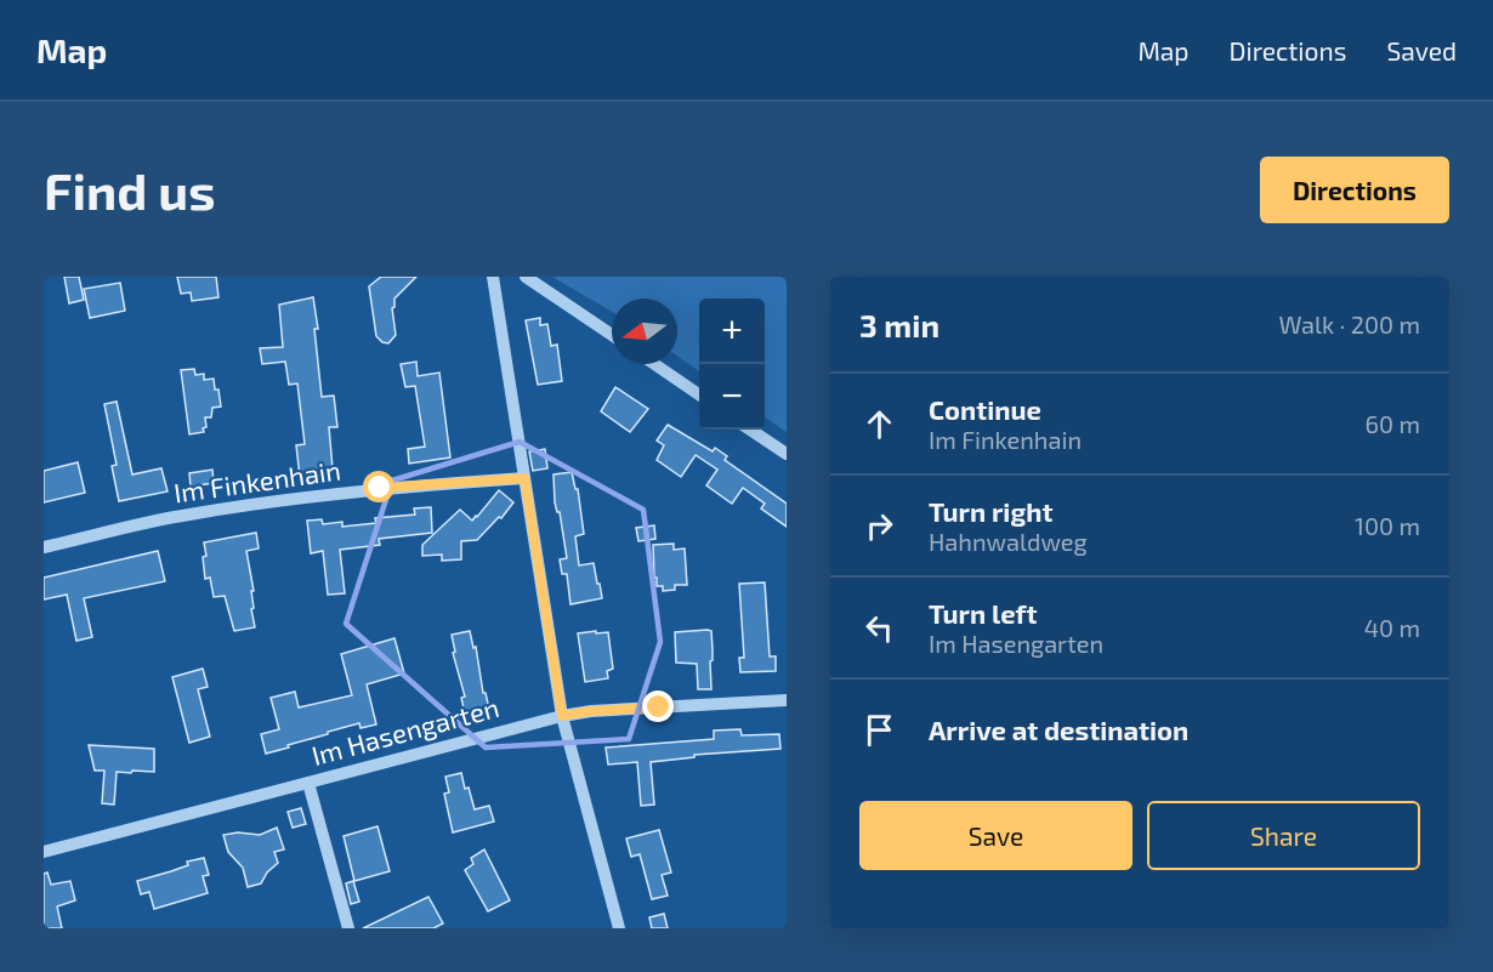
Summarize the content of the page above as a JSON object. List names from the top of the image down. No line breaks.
{"streets":{"street":["Im Finkenhain","Im Hasengarten"]},"north":"left","page":{"header":"Map","nav":["Map","Directions","Saved"],"buttons":["Directions",["Save","Share"]],"title":"Find us","heading":["3 min","Walk · 200 m"],"map_buttons":["+","−"],"list":[["Continue","Im Finkenhain","60 m"],["Turn right","Hahnwaldweg","100 m"],["Turn left","Im Hasengarten","40 m"],"Arrive at destination"]}}
